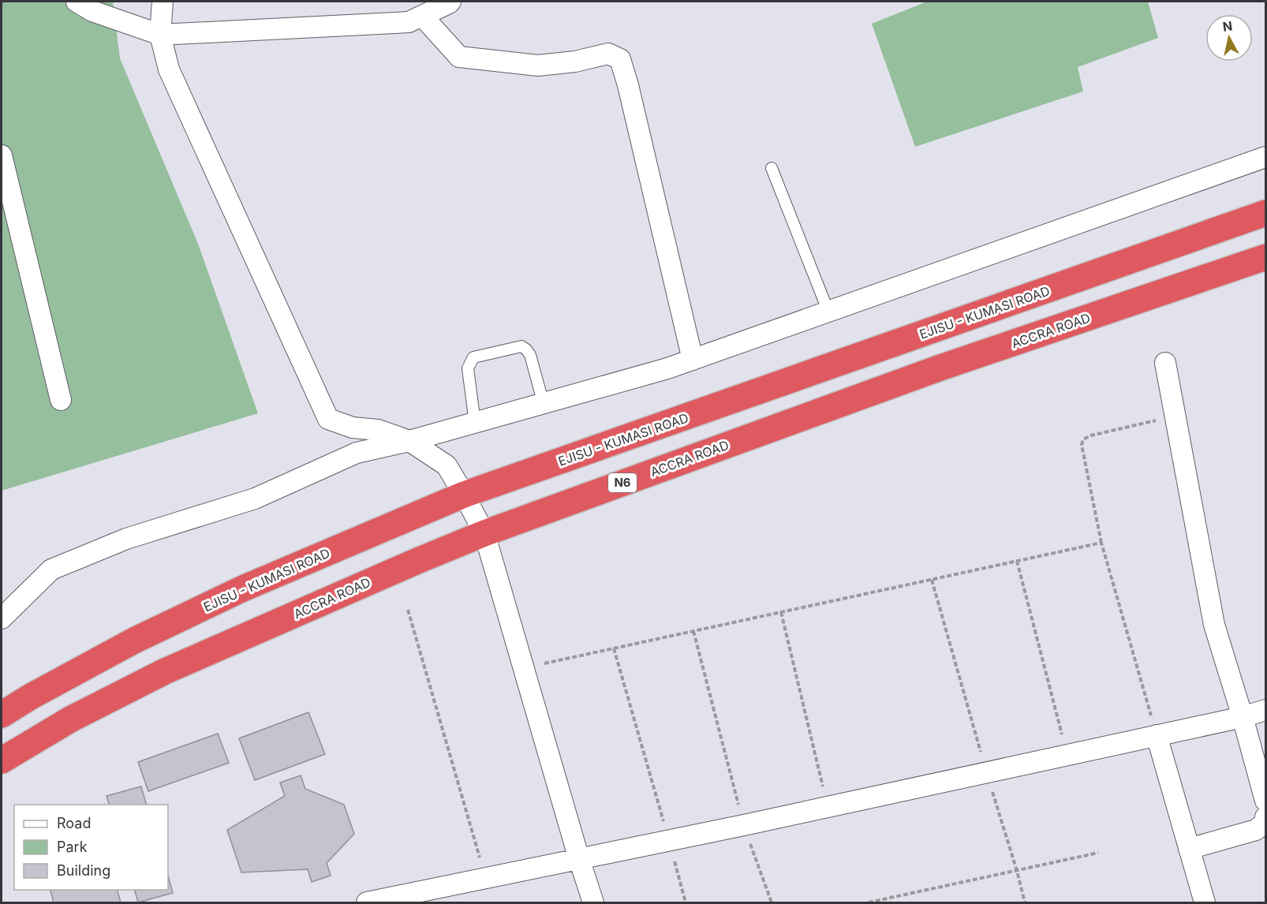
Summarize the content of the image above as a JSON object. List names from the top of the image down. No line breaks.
{"streets":{"highway":["EJISU - KUMASI ROAD","ACCRA ROAD","N6"]},"legend":["Road","Park","Building"],"north":"top"}
